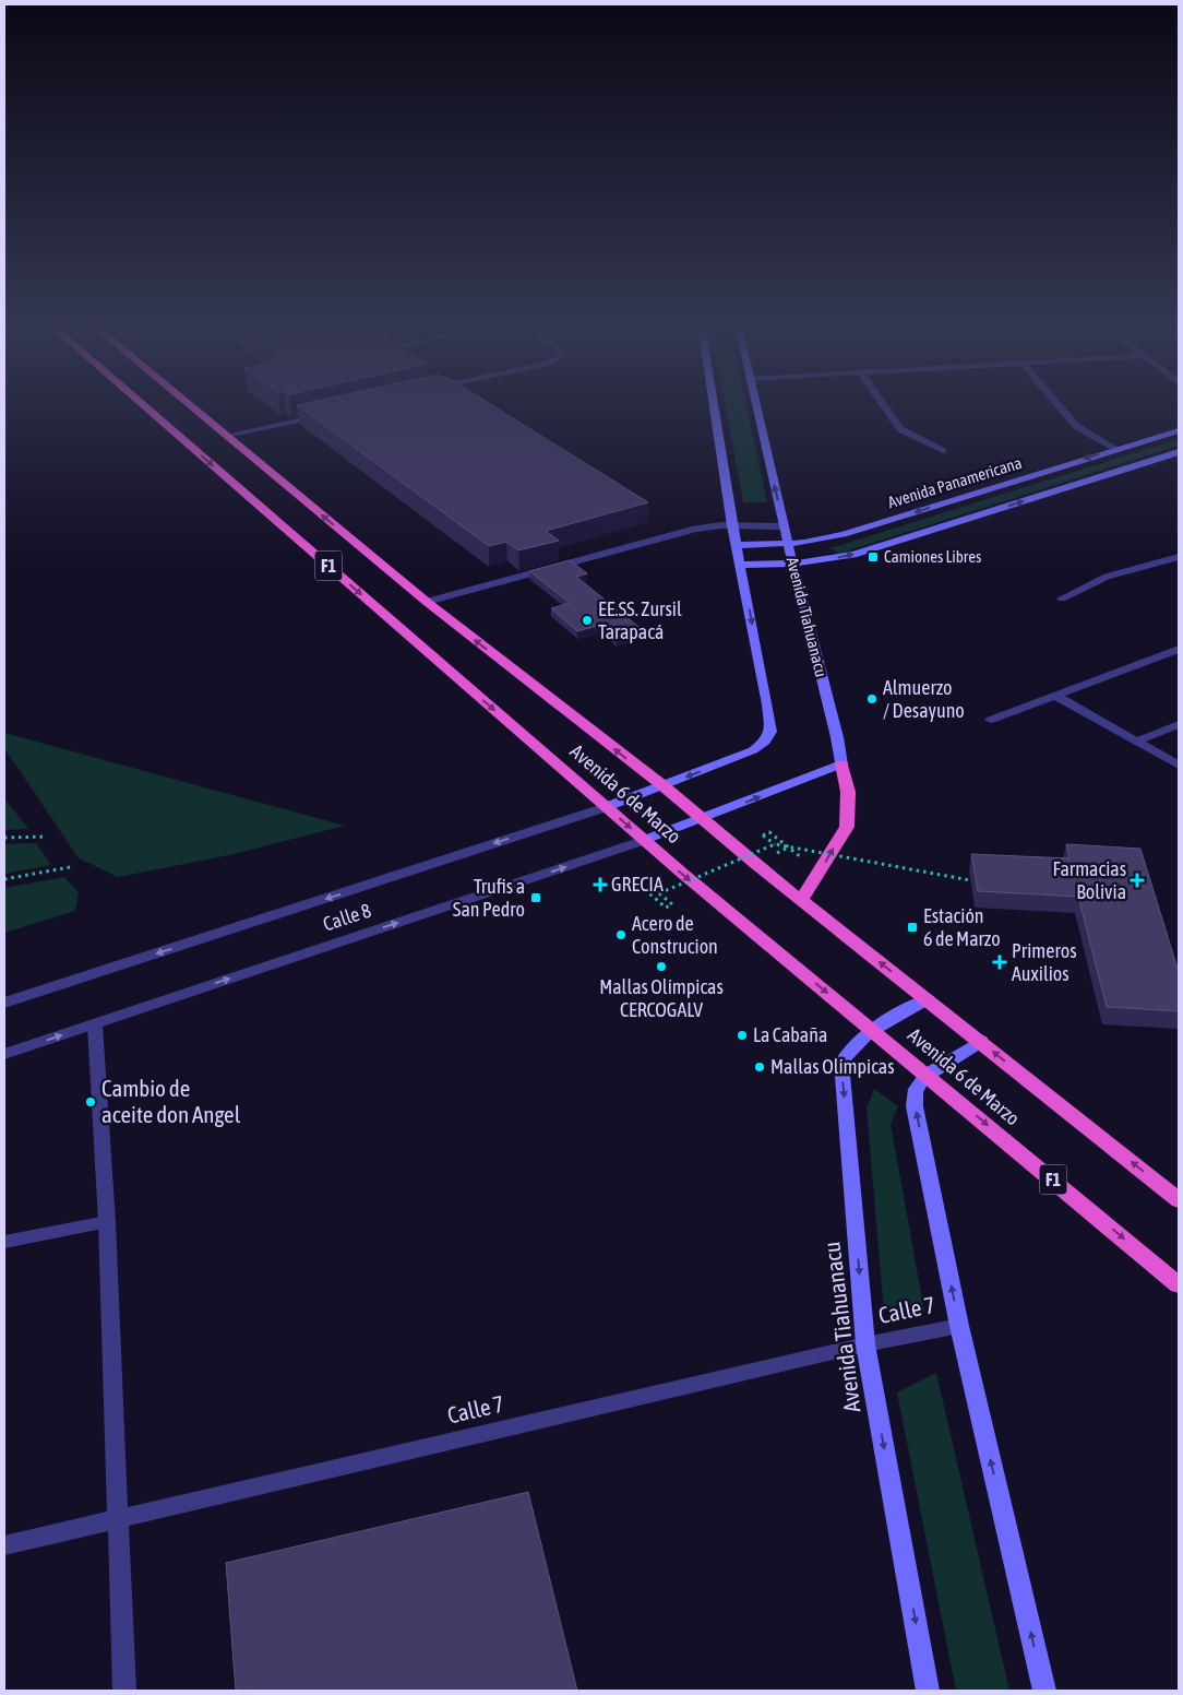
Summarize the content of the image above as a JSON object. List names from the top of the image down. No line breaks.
{"streets":{"highway":["F1","Avenida 6 de Marzo"],"main road":["Avenida Panamericana","Avenida Tiahuanacu","Calle 8"],"street":["Calle 7"]},"crossings":[["Avenida Panamericana","Avenida Tiahuanacu"],["Avenida Tiahuanacu","Avenida 6 de Marzo"],["Avenida Tiahuanacu","Calle 7"],["Avenida 6 de Marzo","Calle 8"]],"places":{"transit":["Camiones Libres","Trufis a San Pedro","Estación 6 de Marzo"],"other":["EE.SS. Zursil Tarapacá","Almuerzo / Desayuno","Acero de Construcion","Mallas Olímpicas CERCOGALV","La Cabaña","Mallas Olímpicas","Cambio de aceite don Angel"],"health":["Farmacias Bolivia","GRECIA","Primeros Auxilios"]}}
